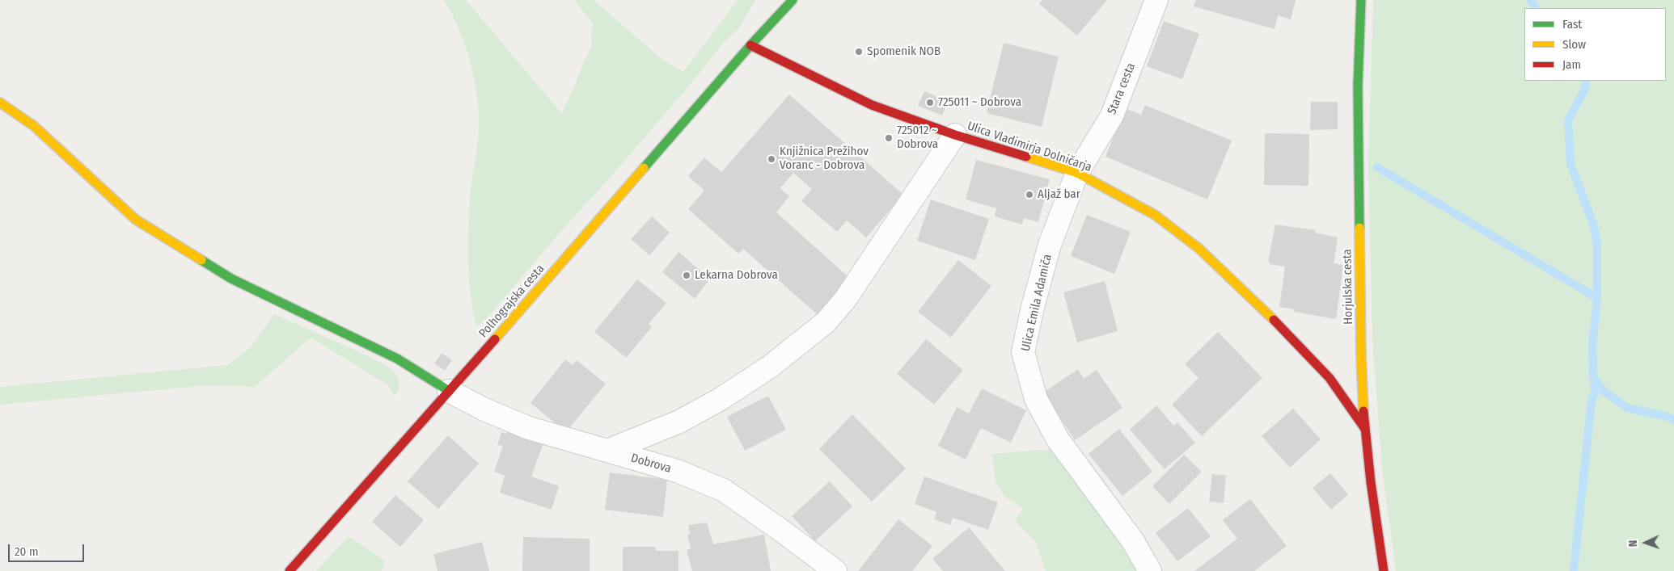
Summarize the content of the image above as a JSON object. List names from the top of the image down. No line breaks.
{"streets":{"street":["Stara cesta","Ulica Vladimirja Dolničarja","Horjulska cesta","Polhograjska cesta","Ulica Emila Adamiča","Dobrova"]},"crossings":[["Stara cesta","Ulica Vladimirja Dolničarja"],["Stara cesta","Ulica Emila Adamiča"],["Ulica Vladimirja Dolničarja","Horjulska cesta"],["Ulica Vladimirja Dolničarja","Polhograjska cesta"],["Ulica Vladimirja Dolničarja","Ulica Emila Adamiča"],["Polhograjska cesta","Dobrova"]],"places":["Spomenik NOB","725011 ~ Dobrova","725012 ~ Dobrova","Knjižnica Prežihov Voranc - Dobrova","Aljaž bar","Lekarna Dobrova"],"legend":["Fast","Slow","Jam"],"scale_bar":"20 m","north":"left"}
